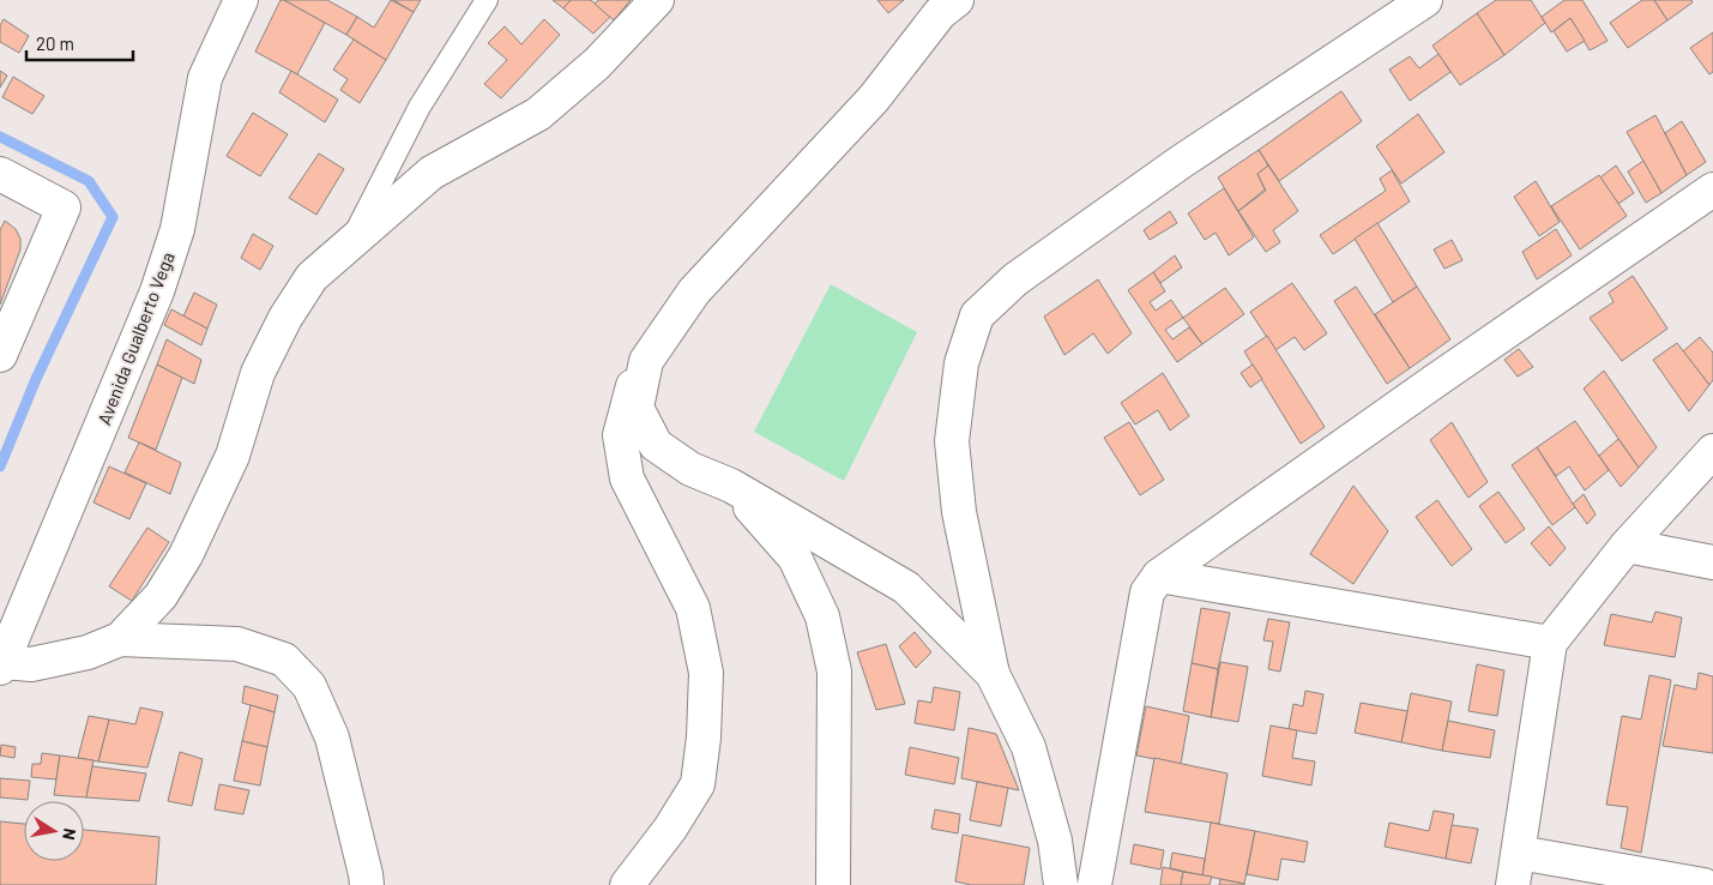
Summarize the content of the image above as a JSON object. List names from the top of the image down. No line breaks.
{"streets":{"street":["Avenida Gualberto Vega"]},"scale_bar":"20 m","north":"right"}
